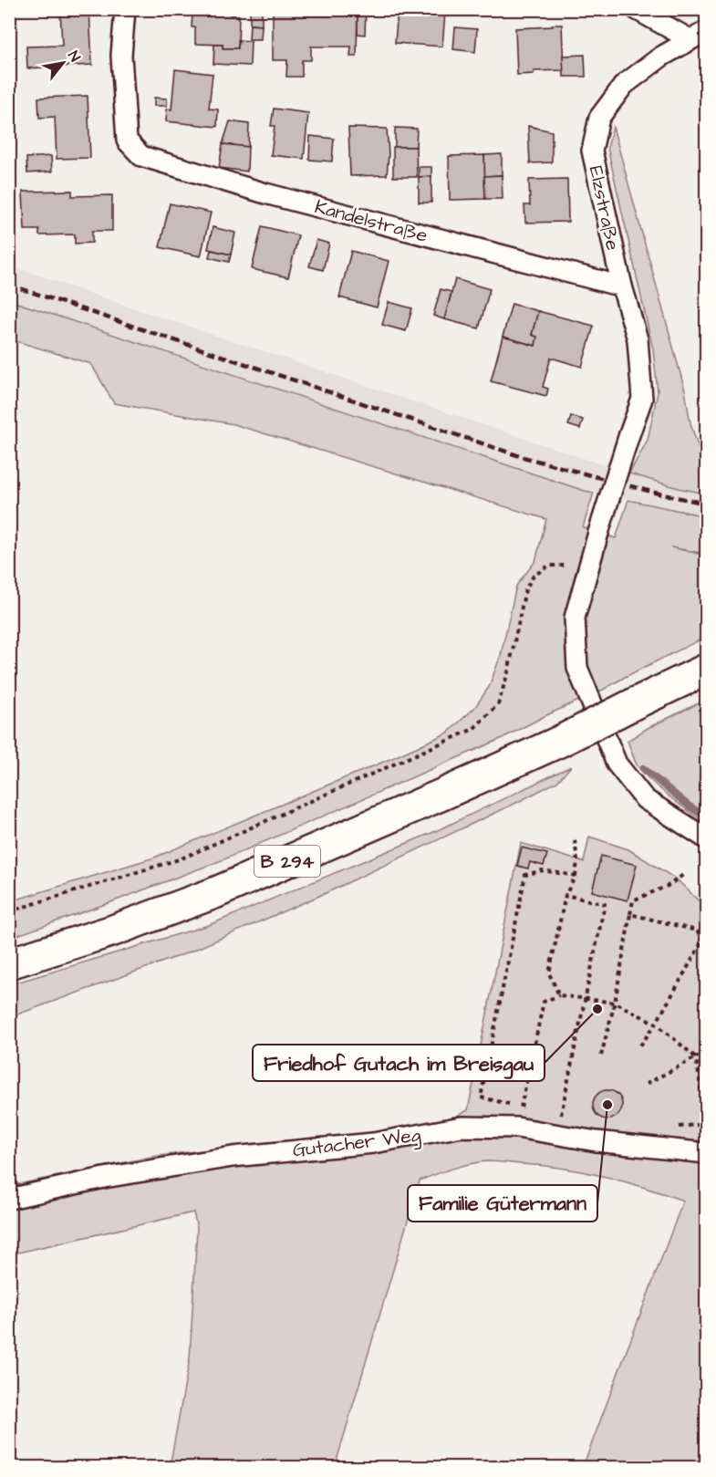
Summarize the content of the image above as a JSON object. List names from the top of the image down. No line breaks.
{"streets":{"highway":["B 294"],"street":["Elzstraße","Kandelstraße","Gutacher Weg"]},"crossings":[["Elzstraße","Kandelstraße"]],"places":["Friedhof Gutach im Breisgau","Familie Gütermann"],"north":"top right"}
